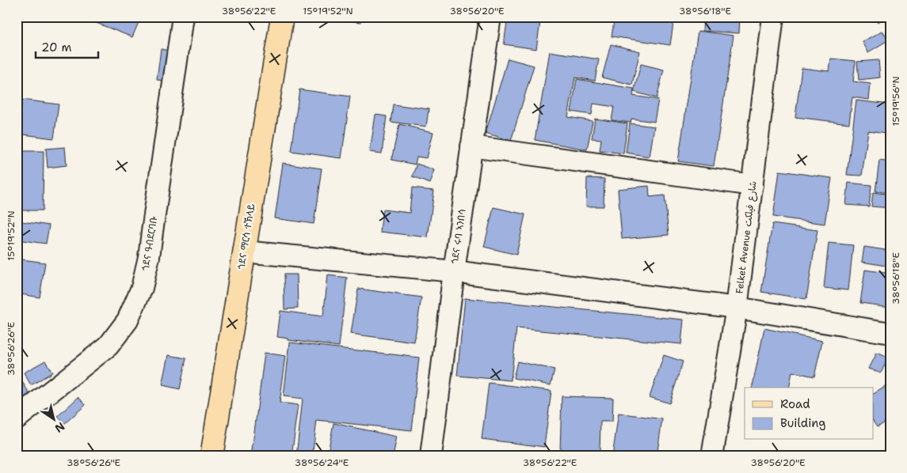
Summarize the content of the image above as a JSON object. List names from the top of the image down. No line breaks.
{"streets":{"main road":["ጎደና ማርሳ ተኽላይ"],"street":["ጎደና ሩባ ኣንበሳ","Felket Avenue شارع فيلكت","ጎደና ዓብደርባቡ"]},"legend":["Road","Building"],"scale_bar":"20 m","north":"bottom right","coordinates":["38°56'22\"E","15°19'52\"N","38°56'20\"E","38°56'18\"E","15°19'56\"N","38°56'26\"E","38°56'24\"E"]}
